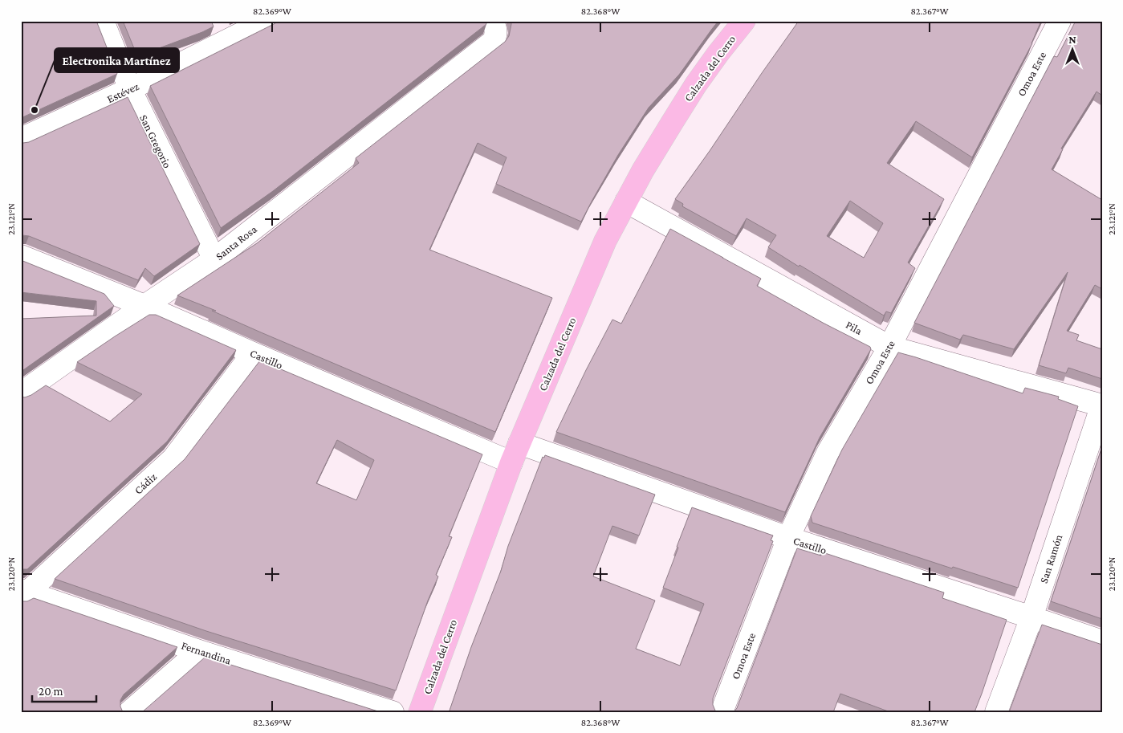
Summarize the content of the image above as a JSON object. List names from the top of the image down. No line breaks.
{"streets":{"main road":["Calzada del Cerro"],"street":["Omoa Este","Estévez","San Gregorio","Santa Rosa","Pila","Castillo","Cádiz","San Ramón","Fernandina"]},"crossings":[["Calzada del Cerro","Pila"],["Calzada del Cerro","Castillo"],["Omoa Este","Pila"],["Omoa Este","Castillo"],["Estévez","San Gregorio"],["San Gregorio","Santa Rosa"],["Santa Rosa","Castillo"],["Pila","San Ramón"],["Castillo","Cádiz"],["Castillo","San Ramón"],["Cádiz","Fernandina"]],"places":["Electronika Martínez"],"scale_bar":"20 m","north":"top","coordinates":["82.369°W","82.368°W","82.367°W","23.121°N","23.120°N"]}
